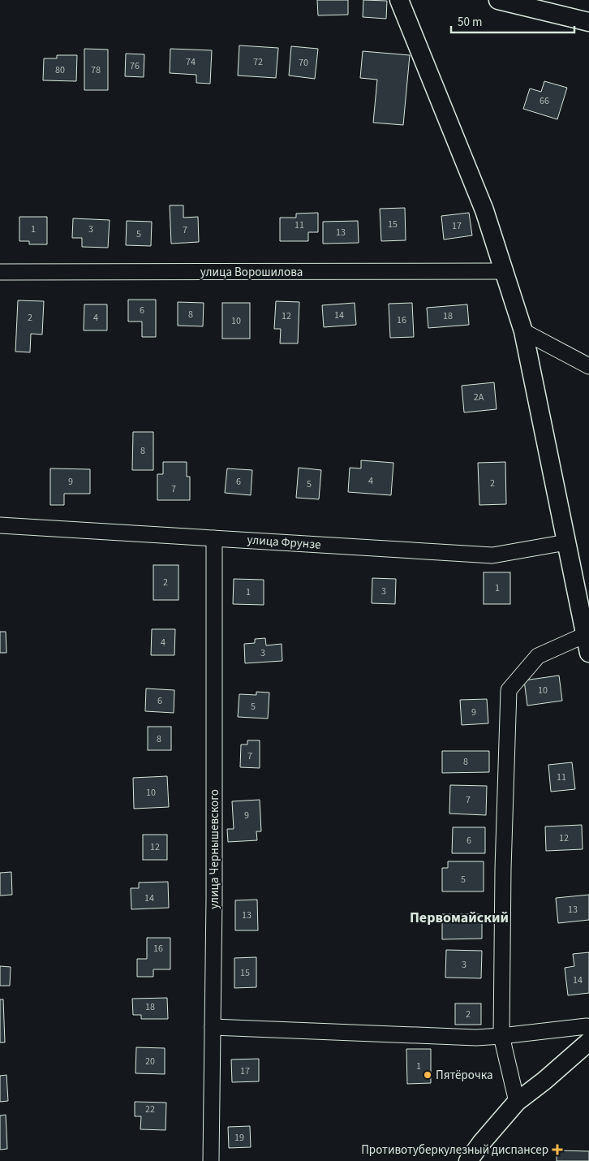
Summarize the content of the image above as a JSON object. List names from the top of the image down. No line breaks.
{"streets":{"street":["улица Ворошилова","улица Фрунзе","улица Чернышевского"]},"crossings":[["улица Фрунзе","улица Чернышевского"]],"districts":["Первомайский"],"places":{"other":["Пятёрочка"],"health":["Противотуберкулезный диспансер"]},"house_numbers":["74","72","70","76","80","78","66","15","11","17","1","3","7","13","5","6","8","14","12","18","2","4","16","10","2А","8","4","9","6","2","5","7","2","1","3","1","4","3","10","6","5","9","8","7","8","11","10","7","9","12","6","12","5","14","13","13","16","3","15","14","18","2","20","1","17","22","19"],"scale_bar":"50 m"}
